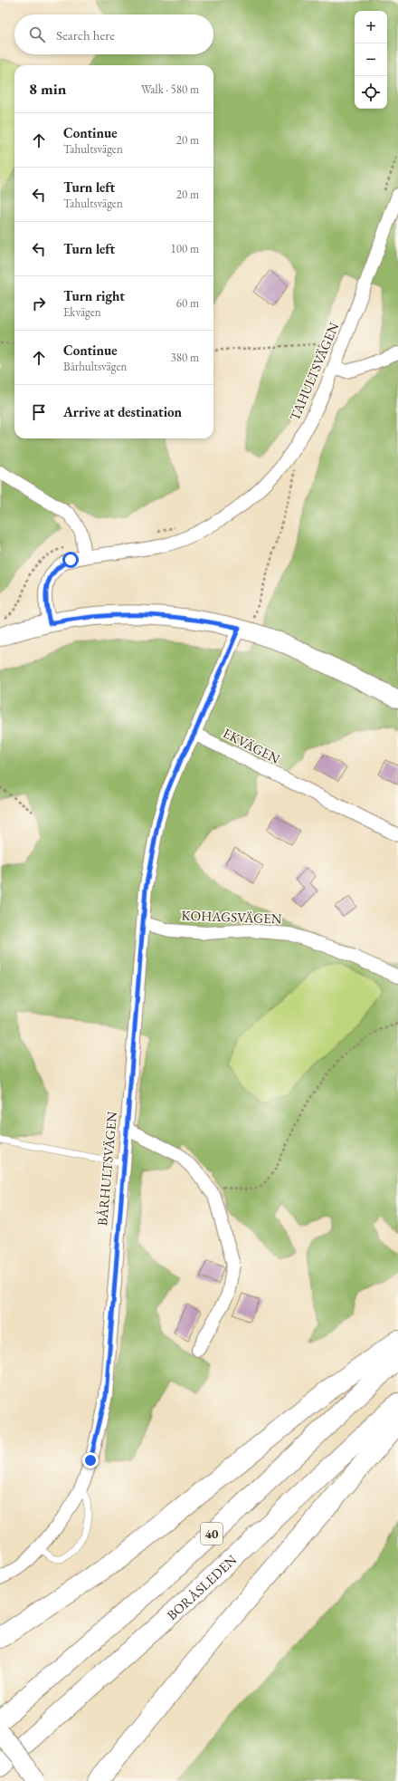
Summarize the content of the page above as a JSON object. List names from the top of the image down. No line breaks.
{"streets":{"highway":["40","BORÅSLEDEN"],"street":["TAHULTSVÄGEN","EKVÄGEN","KOHAGSVÄGEN","BÅRHULTSVÄGEN"]},"crossings":[["EKVÄGEN","BÅRHULTSVÄGEN"],["KOHAGSVÄGEN","BÅRHULTSVÄGEN"]],"page":{"map_buttons":["+","−"],"search":"Search here","heading":["8 min","Walk · 580 m"],"list":[["Continue","Tahultsvägen","20 m"],["Turn left","Tahultsvägen","20 m"],["Turn left","100 m"],["Turn right","Ekvägen","60 m"],["Continue","Bårhultsvägen","380 m"],"Arrive at destination"]}}
